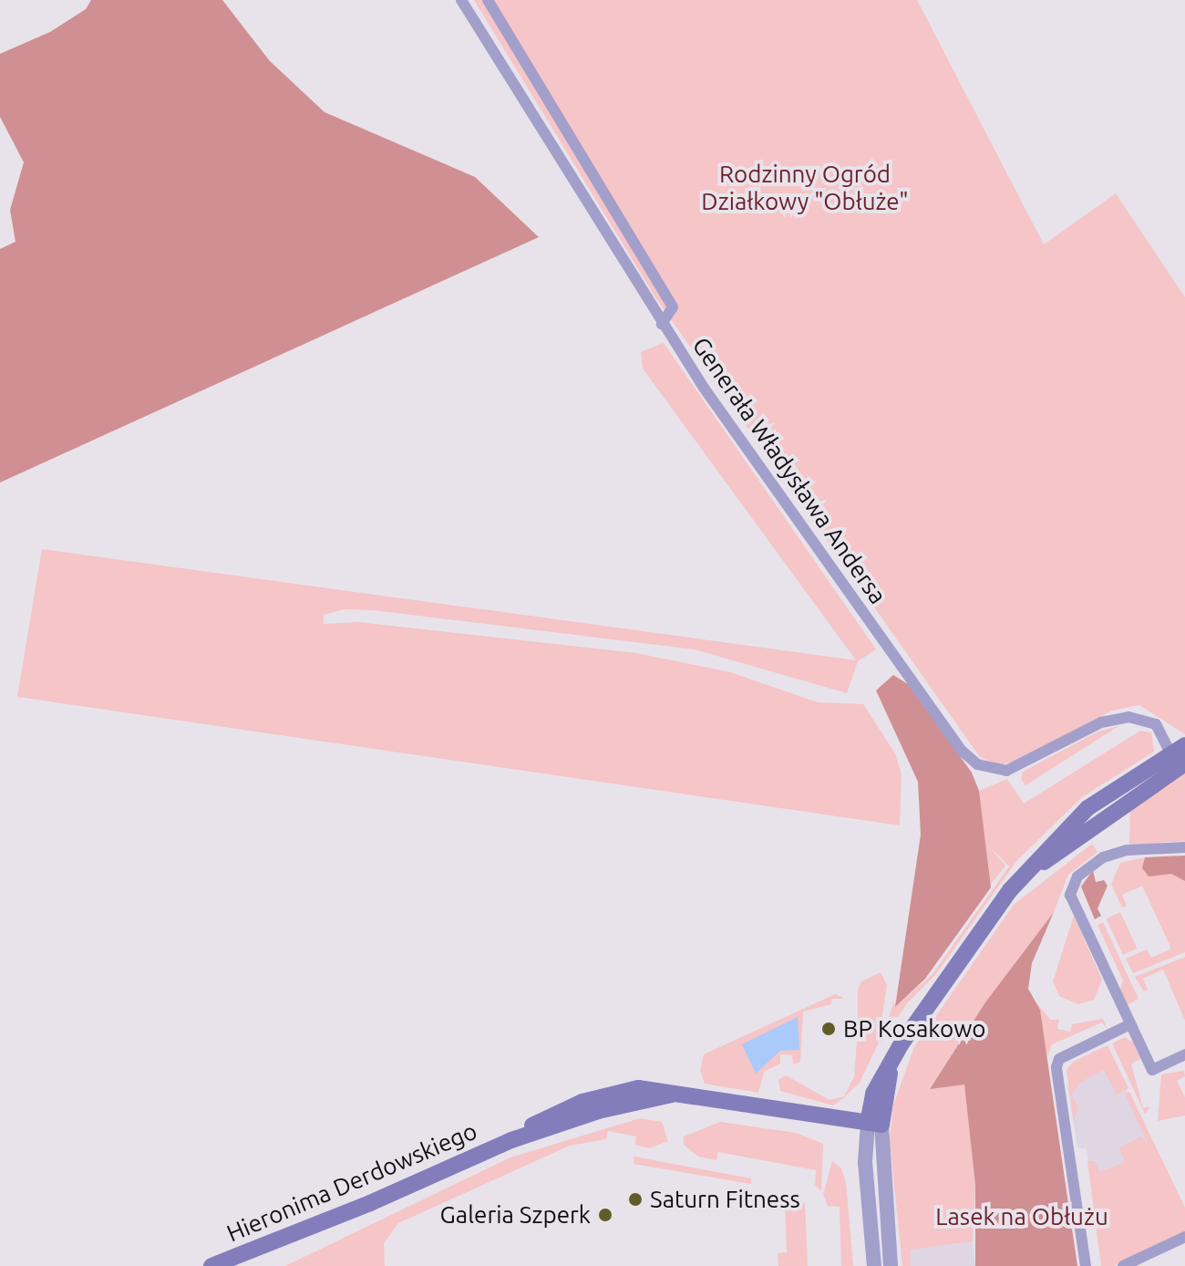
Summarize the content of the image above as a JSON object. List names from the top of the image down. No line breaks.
{"streets":{"main road":["Hieronima Derdowskiego"],"street":["Generała Władysława Andersa"]},"parks":["Rodzinny Ogród Działkowy \"Obłuże\"","Lasek na Obłużu"],"places":["BP Kosakowo","Saturn Fitness","Galeria Szperk"]}
